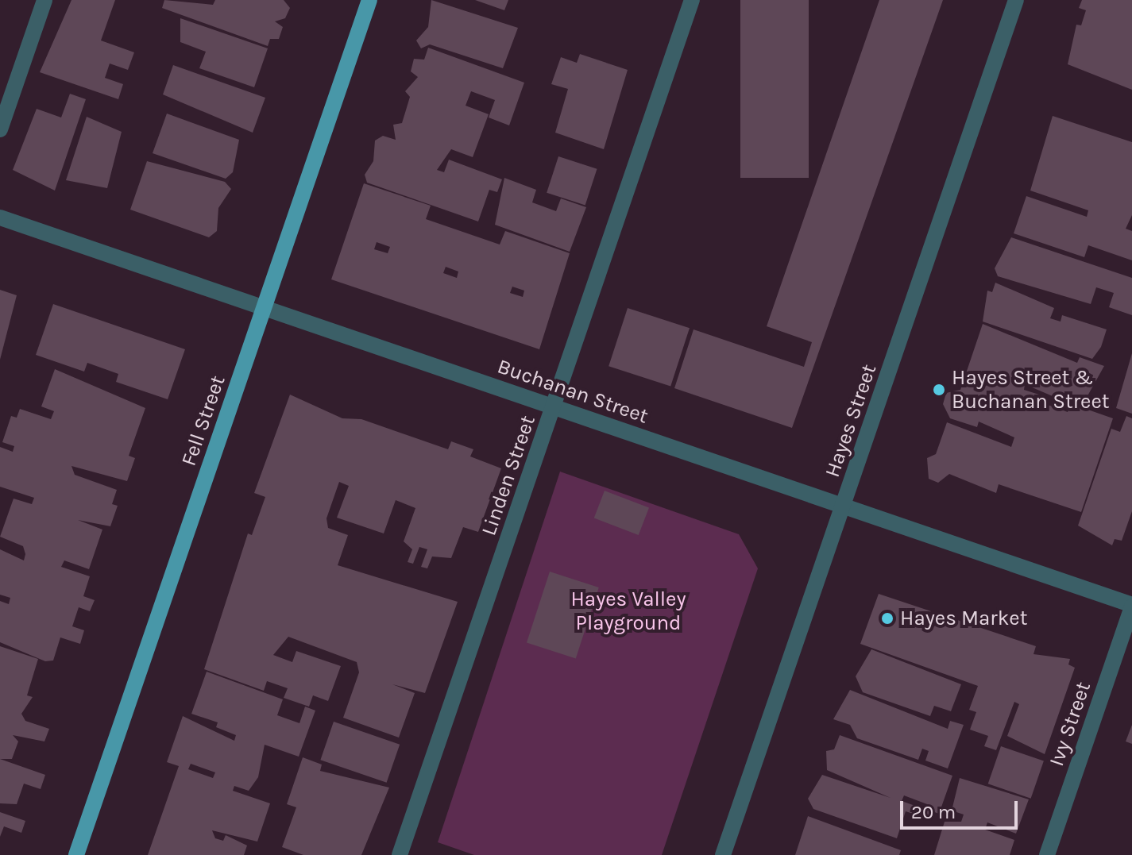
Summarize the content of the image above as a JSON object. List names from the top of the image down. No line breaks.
{"streets":{"main road":["Fell Street"],"street":["Buchanan Street","Hayes Street","Linden Street","Ivy Street"]},"crossings":[["Buchanan Street","Fell Street"],["Buchanan Street","Hayes Street"],["Buchanan Street","Linden Street"],["Buchanan Street","Ivy Street"]],"parks":["Hayes Valley Playground"],"places":["Hayes Street & Buchanan Street","Hayes Market"],"scale_bar":"20 m"}
